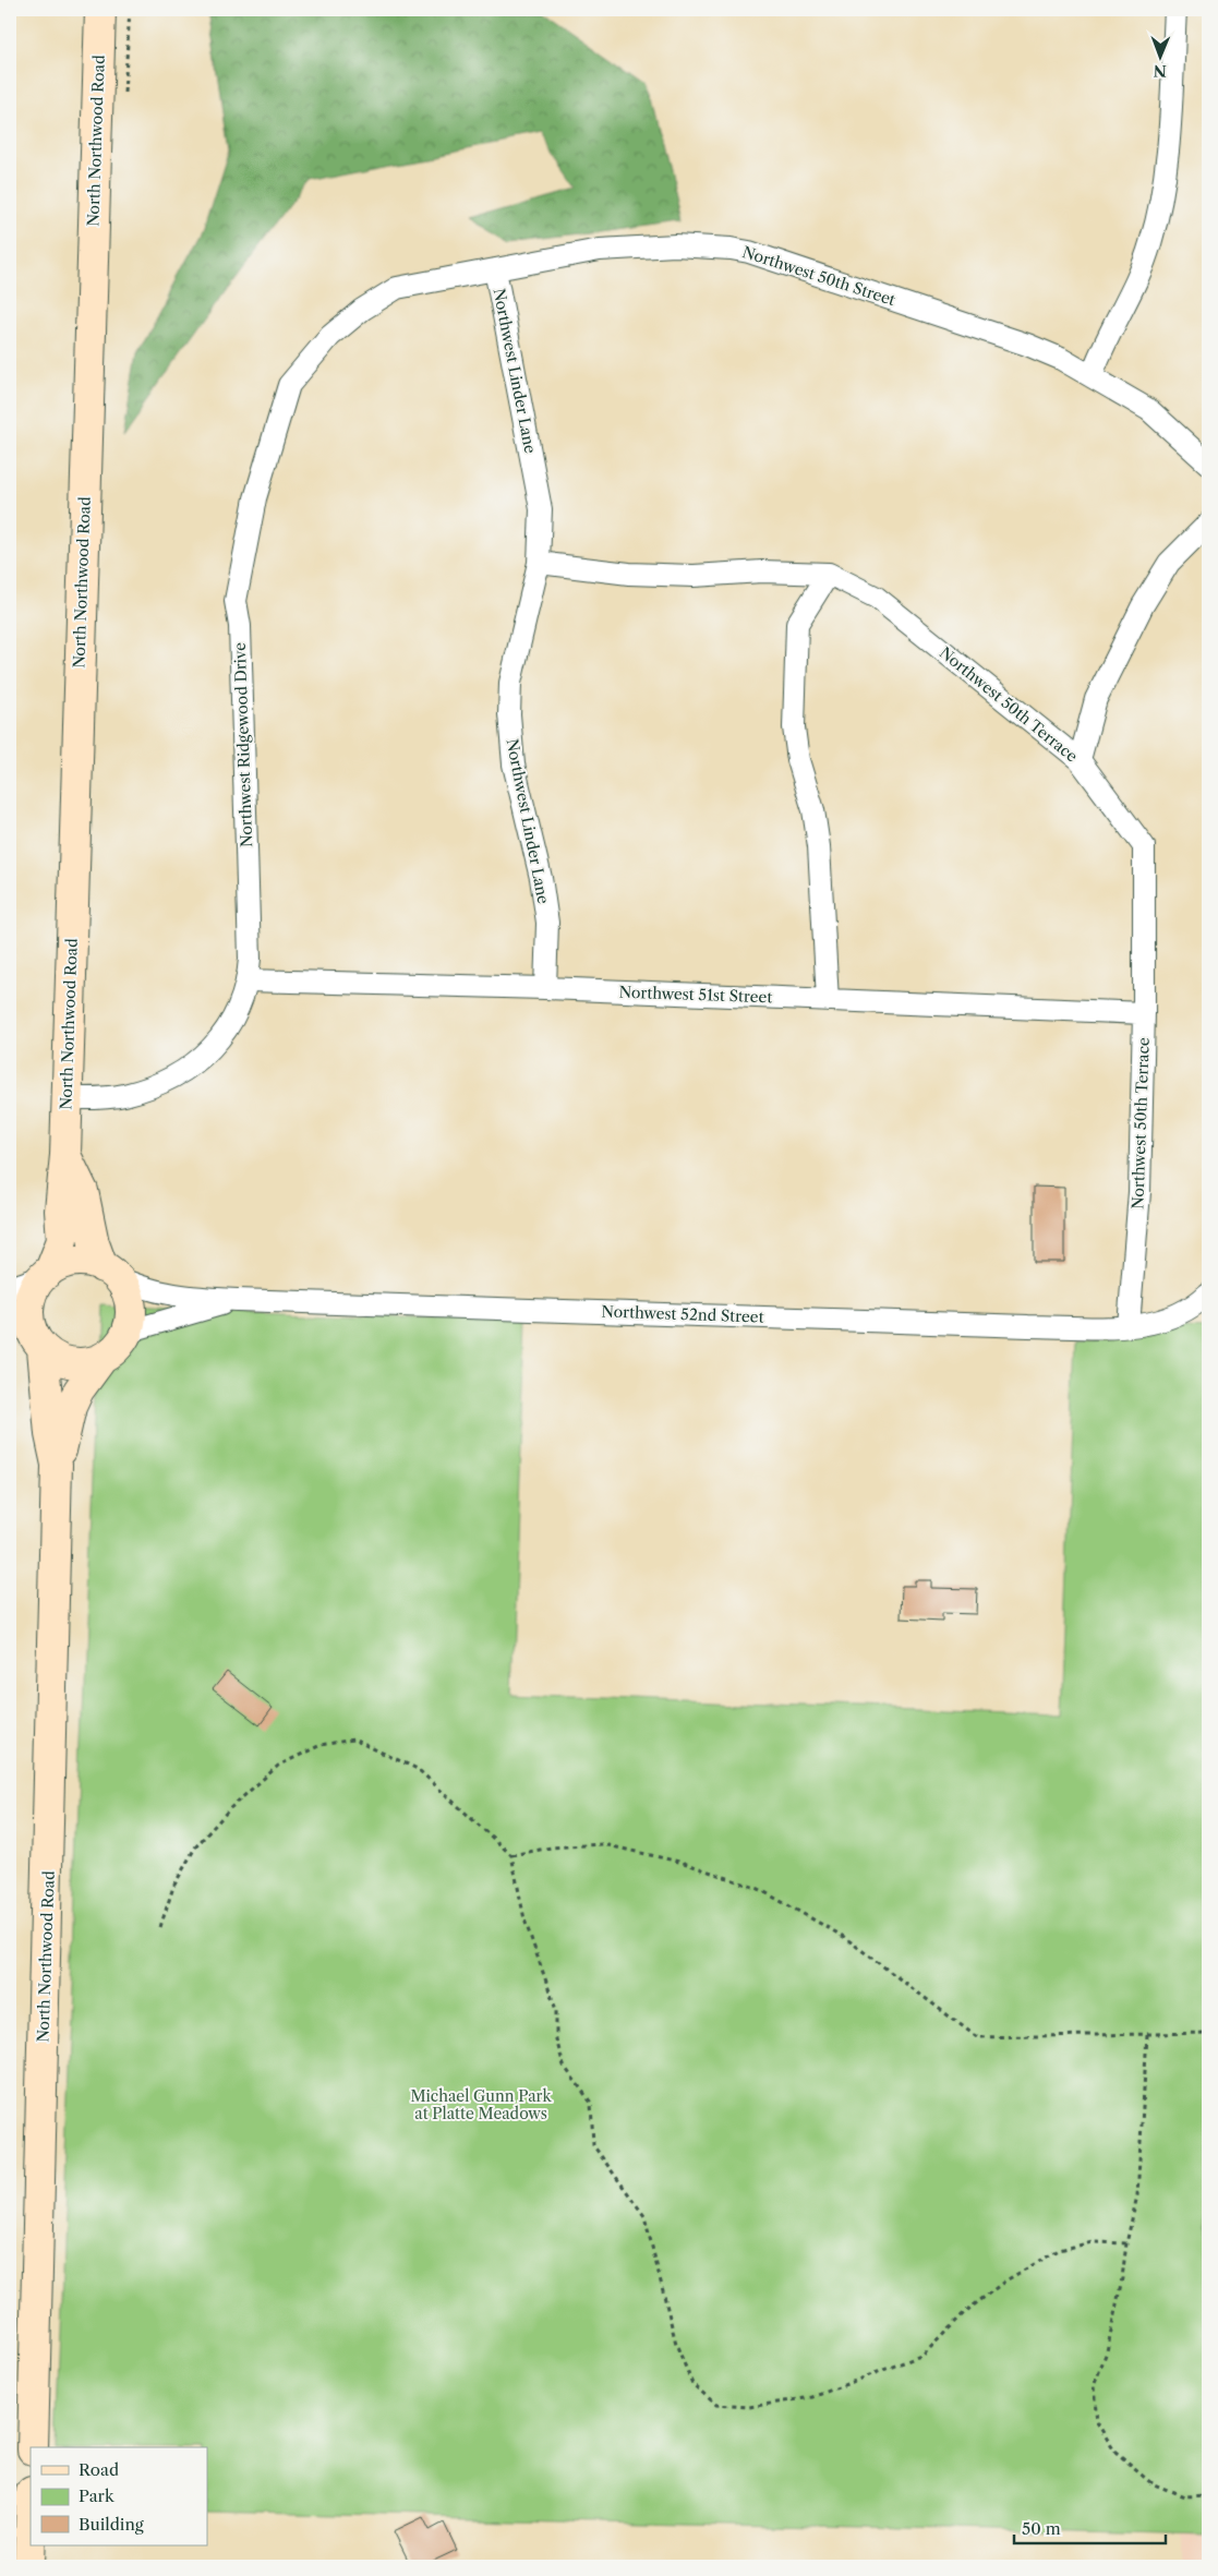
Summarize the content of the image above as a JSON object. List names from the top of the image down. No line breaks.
{"streets":{"street":["North Northwood Road","Northwest 50th Street","Northwest Linder Lane","Northwest 50th Terrace","Northwest Ridgewood Drive","Northwest 51st Street","Northwest 52nd Street"]},"crossings":[["North Northwood Road","Northwest Ridgewood Drive"],["North Northwood Road","Northwest 52nd Street"],["Northwest 50th Street","Northwest Linder Lane"],["Northwest 50th Street","Northwest Ridgewood Drive"],["Northwest Linder Lane","Northwest 50th Terrace"],["Northwest Linder Lane","Northwest 51st Street"],["Northwest 50th Terrace","Northwest 51st Street"],["Northwest 50th Terrace","Northwest 52nd Street"],["Northwest Ridgewood Drive","Northwest 51st Street"]],"parks":["Michael Gunn Park at Platte Meadows"],"legend":["Road","Park","Building"],"scale_bar":"50 m","north":"bottom"}
